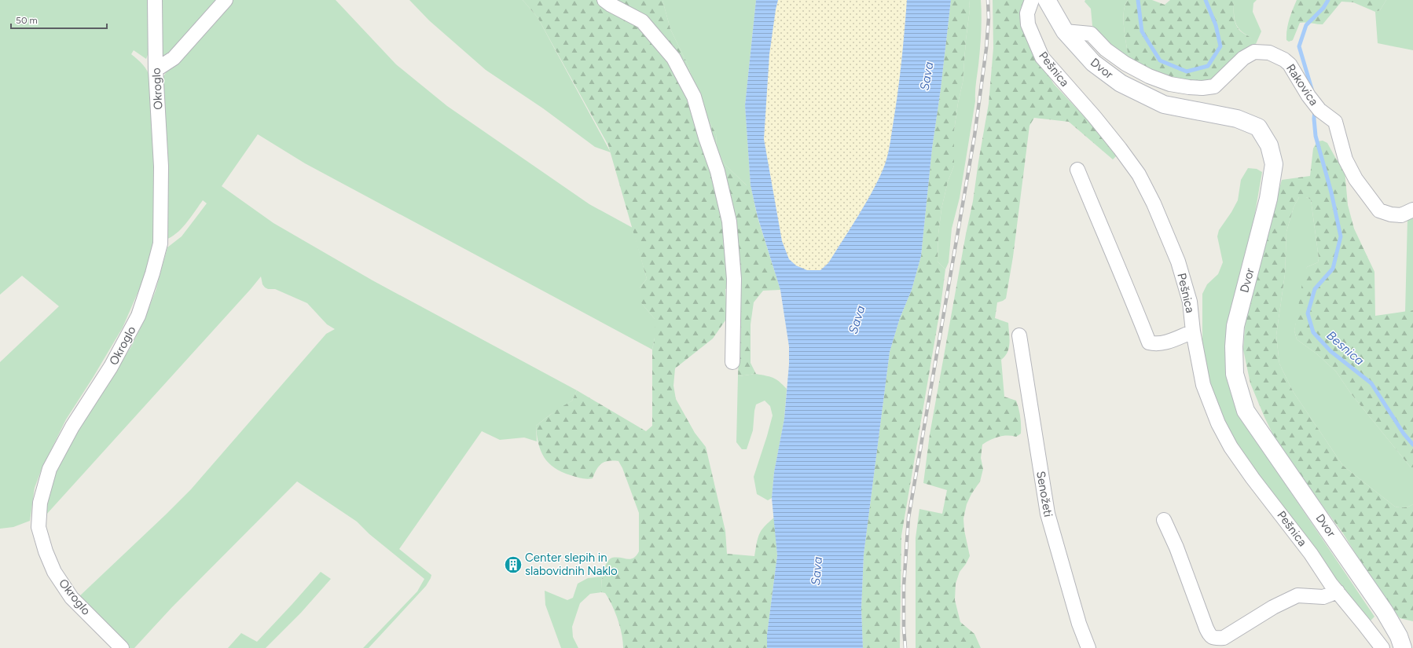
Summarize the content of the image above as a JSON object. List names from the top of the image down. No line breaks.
{"streets":{"street":["Dvor","Pešnica","Rakovica","Okroglo","Senožeti"]},"crossings":[["Dvor","Rakovica"]],"water":["Sava","Besnica"],"places":{"building":["Center slepih in slabovidnih Naklo"]},"scale_bar":"50 m"}
